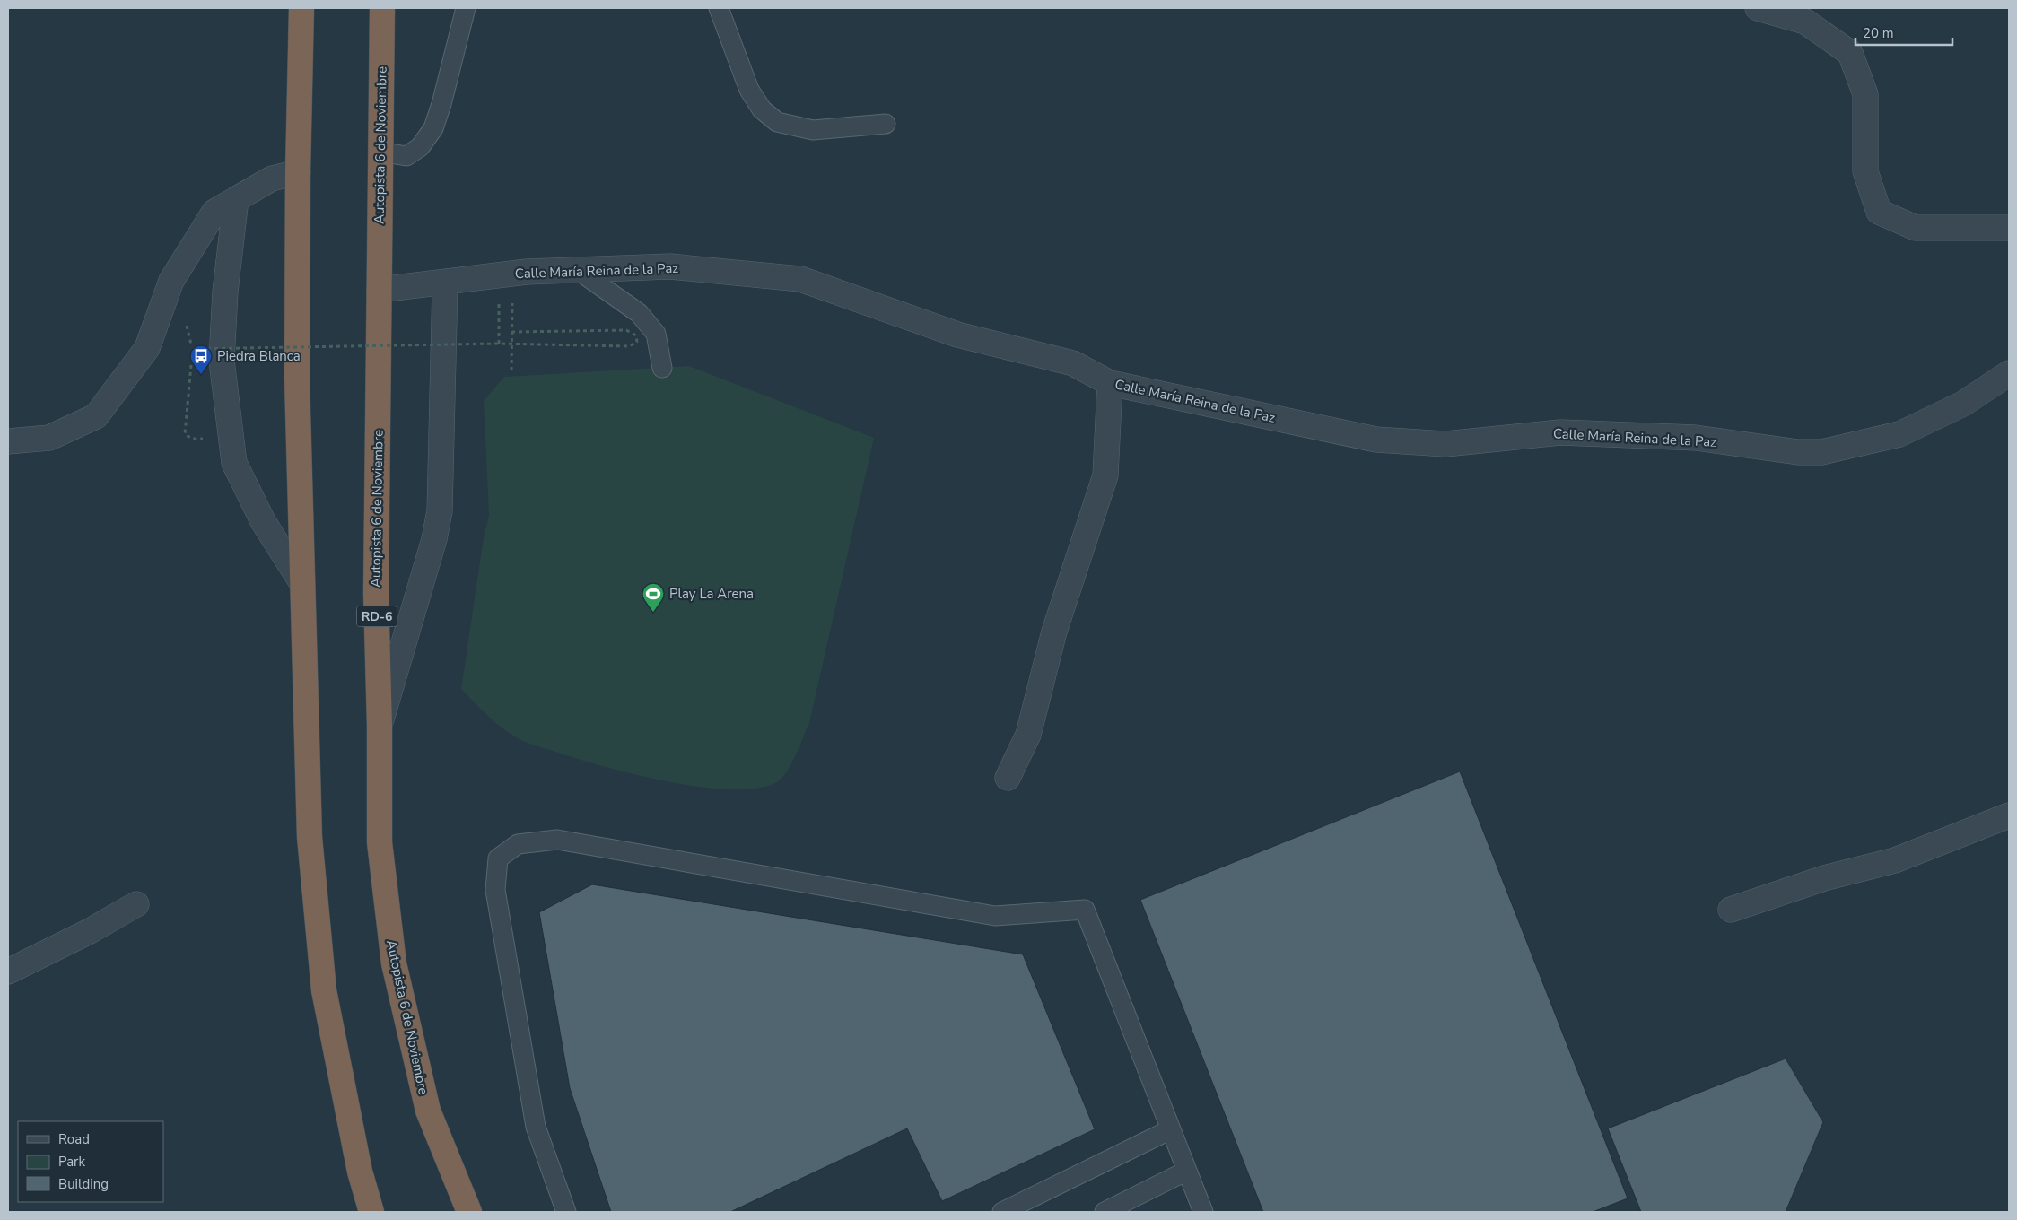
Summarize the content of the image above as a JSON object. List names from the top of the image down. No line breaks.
{"streets":{"highway":["Autopista 6 de Noviembre","RD-6"],"street":["Calle María Reina de la Paz"]},"crossings":[["Autopista 6 de Noviembre","Calle María Reina de la Paz"]],"places":{"bus stop":["Piedra Blanca"],"sports":["Play La Arena"]},"legend":["Road","Park","Building"],"scale_bar":"20 m"}
